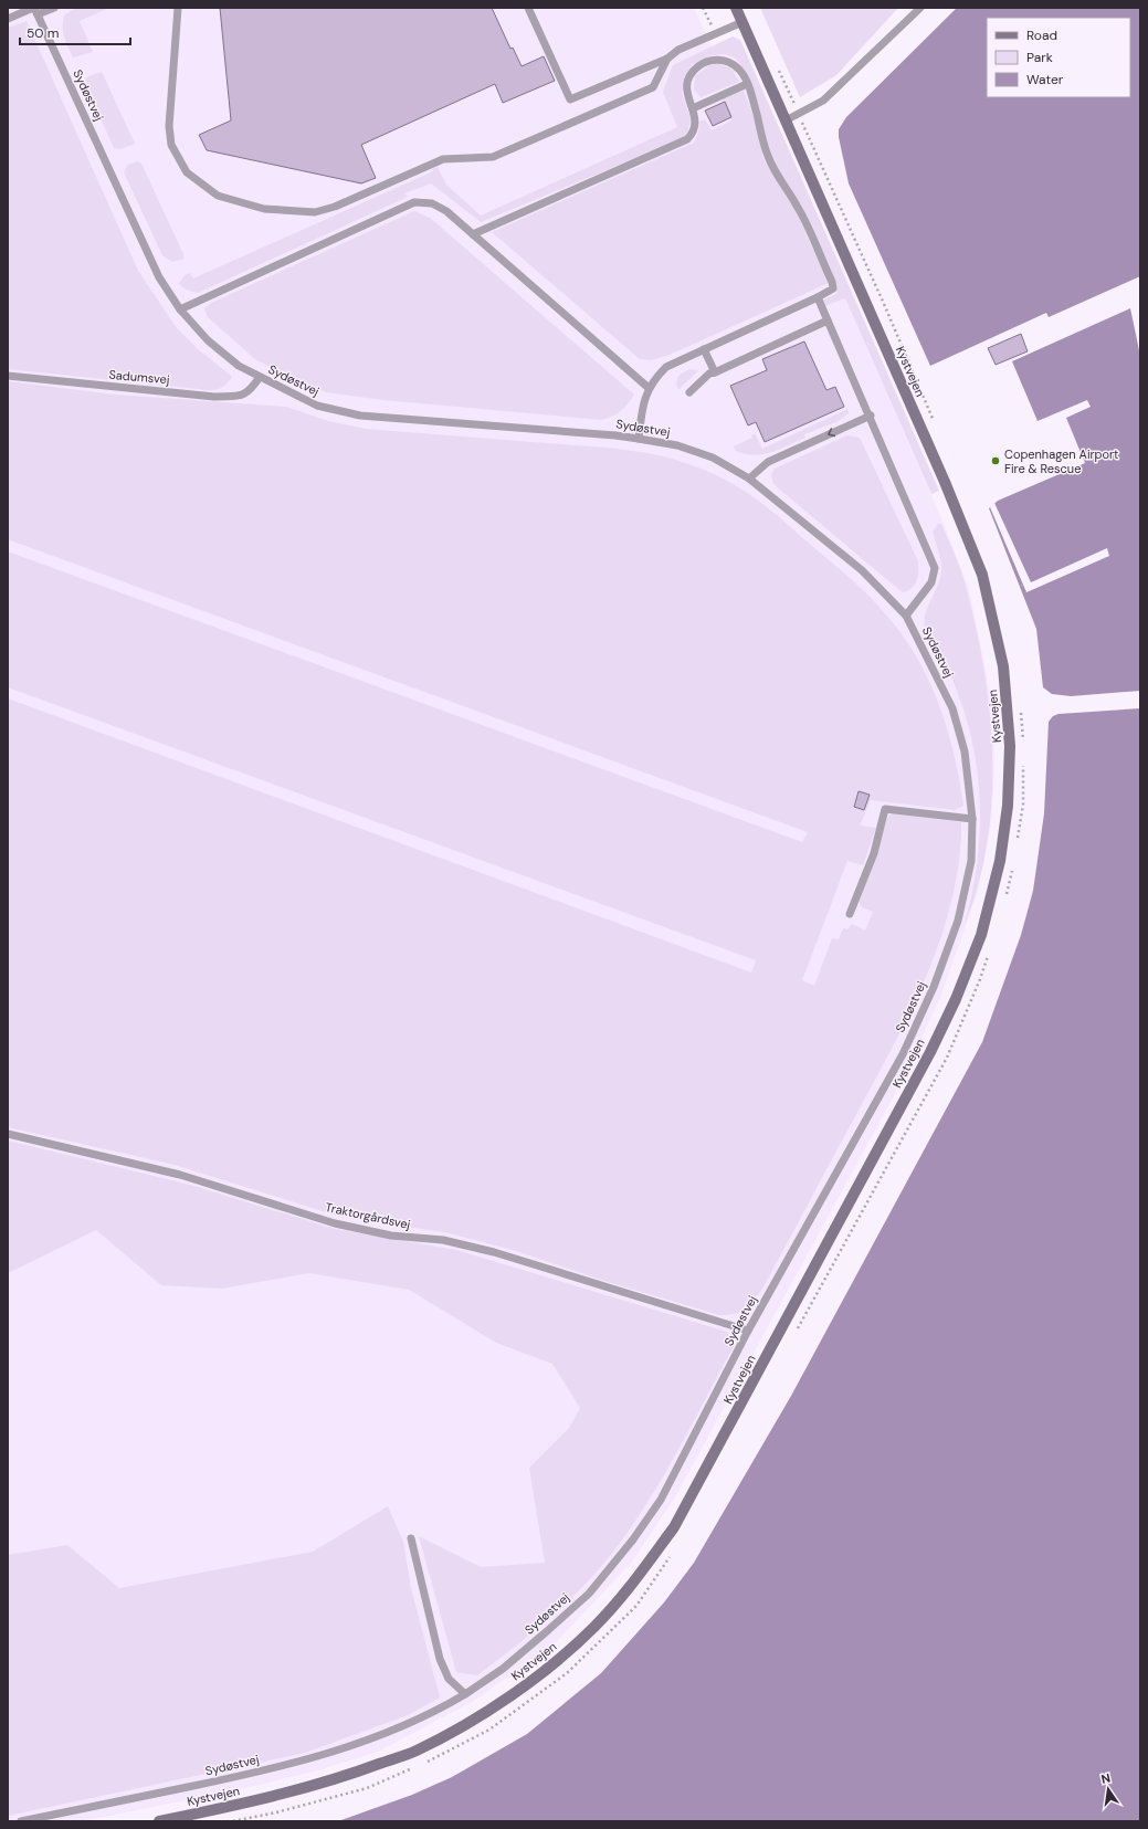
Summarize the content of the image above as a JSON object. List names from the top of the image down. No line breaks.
{"streets":{"street":["Kystvejen"],"lane":["Sydøstvej","Sadumsvej","Traktorgårdsvej"]},"crossings":[["Sydøstvej","Sadumsvej"],["Sydøstvej","Traktorgårdsvej"]],"places":["Copenhagen Airport Fire & Rescue"],"legend":["Road","Park","Water"],"scale_bar":"50 m","north":"top"}
